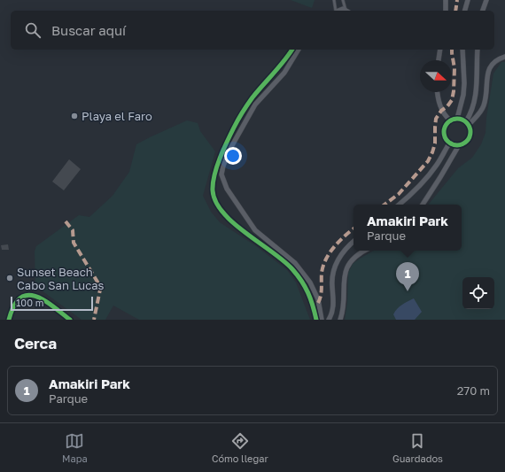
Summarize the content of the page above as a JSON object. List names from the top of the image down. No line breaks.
{"places":["Playa el Faro","Sunset Beach Cabo San Lucas"],"scale_bar":"100 m","north":"right","page":{"search":"Buscar aquí","popup":["Amakiri Park","Parque"],"pins":"1","scale":"100 m","heading":"Cerca","list":[{"mark":"1","name":"Amakiri Park","note":"Parque","value":"270 m"}],"nav":["Mapa","Cómo llegar","Guardados"]}}
